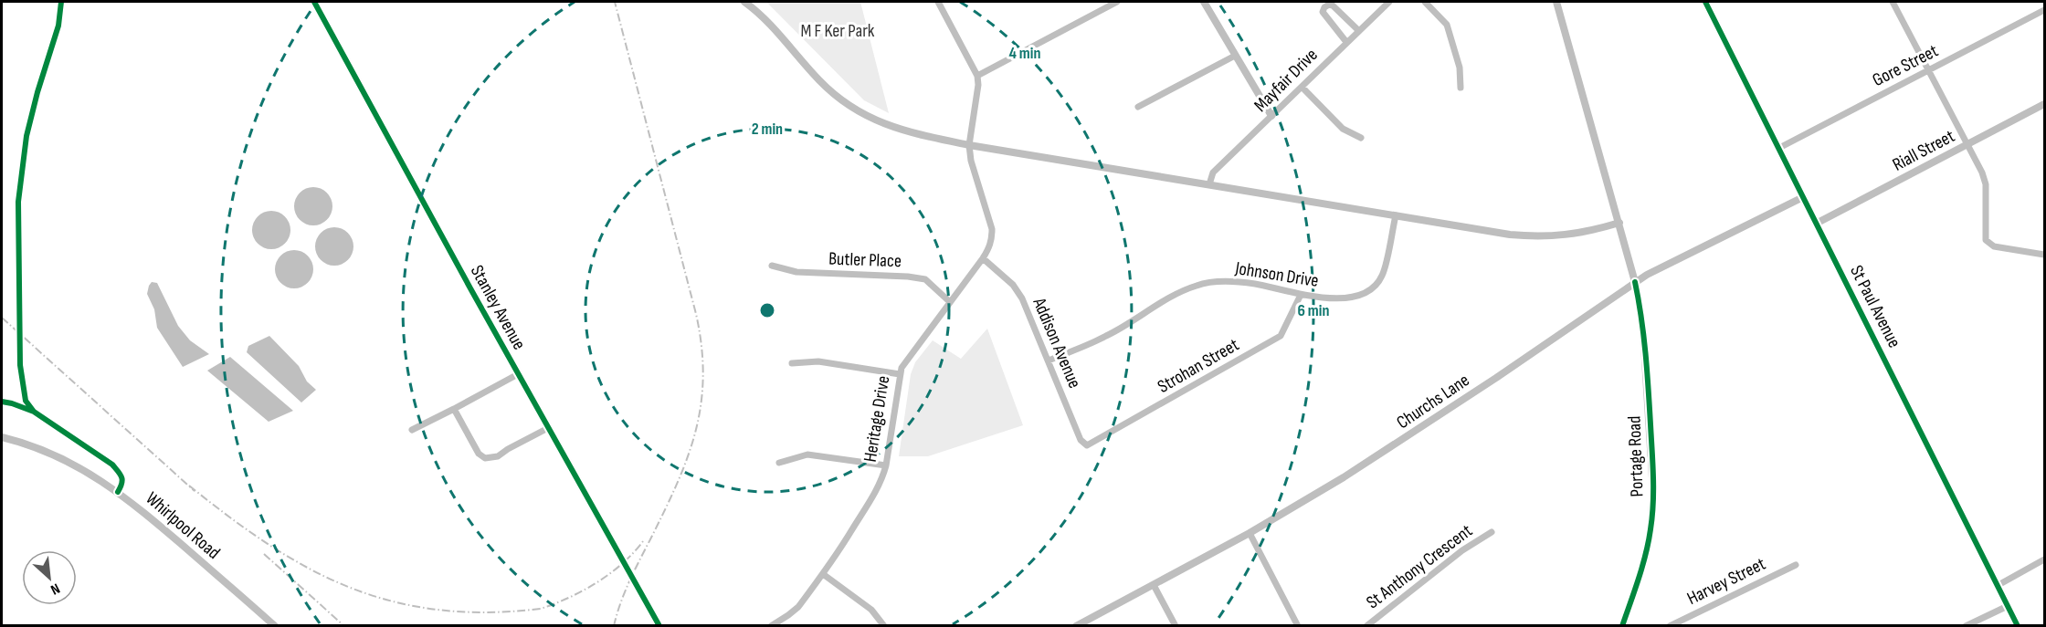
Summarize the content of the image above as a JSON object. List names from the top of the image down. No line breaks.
{"streets":{"main road":["St Paul Avenue","Stanley Avenue"],"street":["Gore Street","Mayfair Drive","Riall Street","Butler Place","Johnson Drive","Addison Avenue","Strohan Street","Churchs Lane","Heritage Drive","Portage Road","Whirlpool Road","St Anthony Crescent","Harvey Street"]},"crossings":[["Gore Street","St Paul Avenue"],["Riall Street","St Paul Avenue"],["Butler Place","Heritage Drive"],["Johnson Drive","Addison Avenue"],["Johnson Drive","Strohan Street"],["St Paul Avenue","Churchs Lane"],["Addison Avenue","Strohan Street"],["Addison Avenue","Heritage Drive"],["Churchs Lane","Portage Road"]],"parks":["M F Ker Park"],"north":"bottom right","rings":["4 min","2 min","6 min"]}
